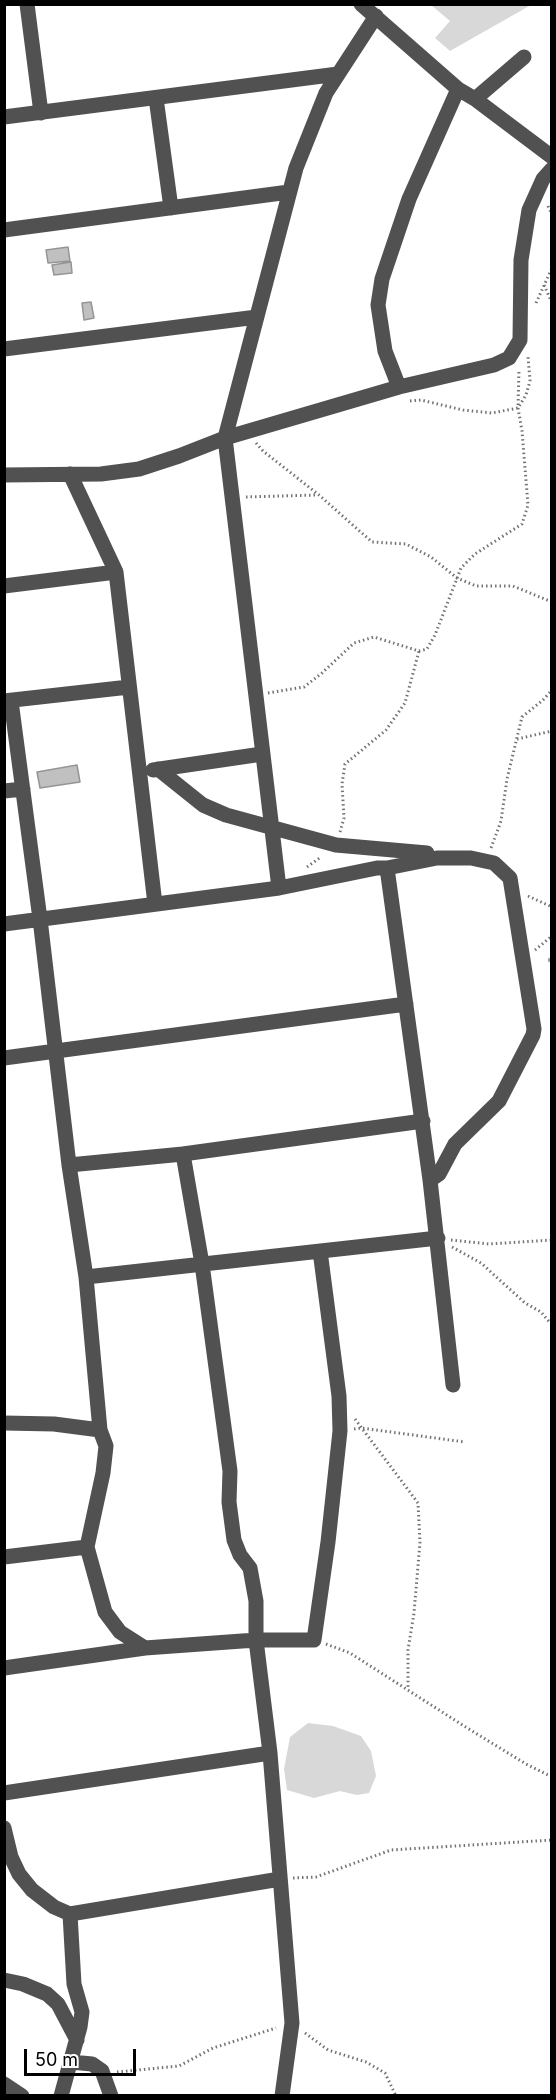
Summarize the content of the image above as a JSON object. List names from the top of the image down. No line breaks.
{"scale_bar":"50 m"}
